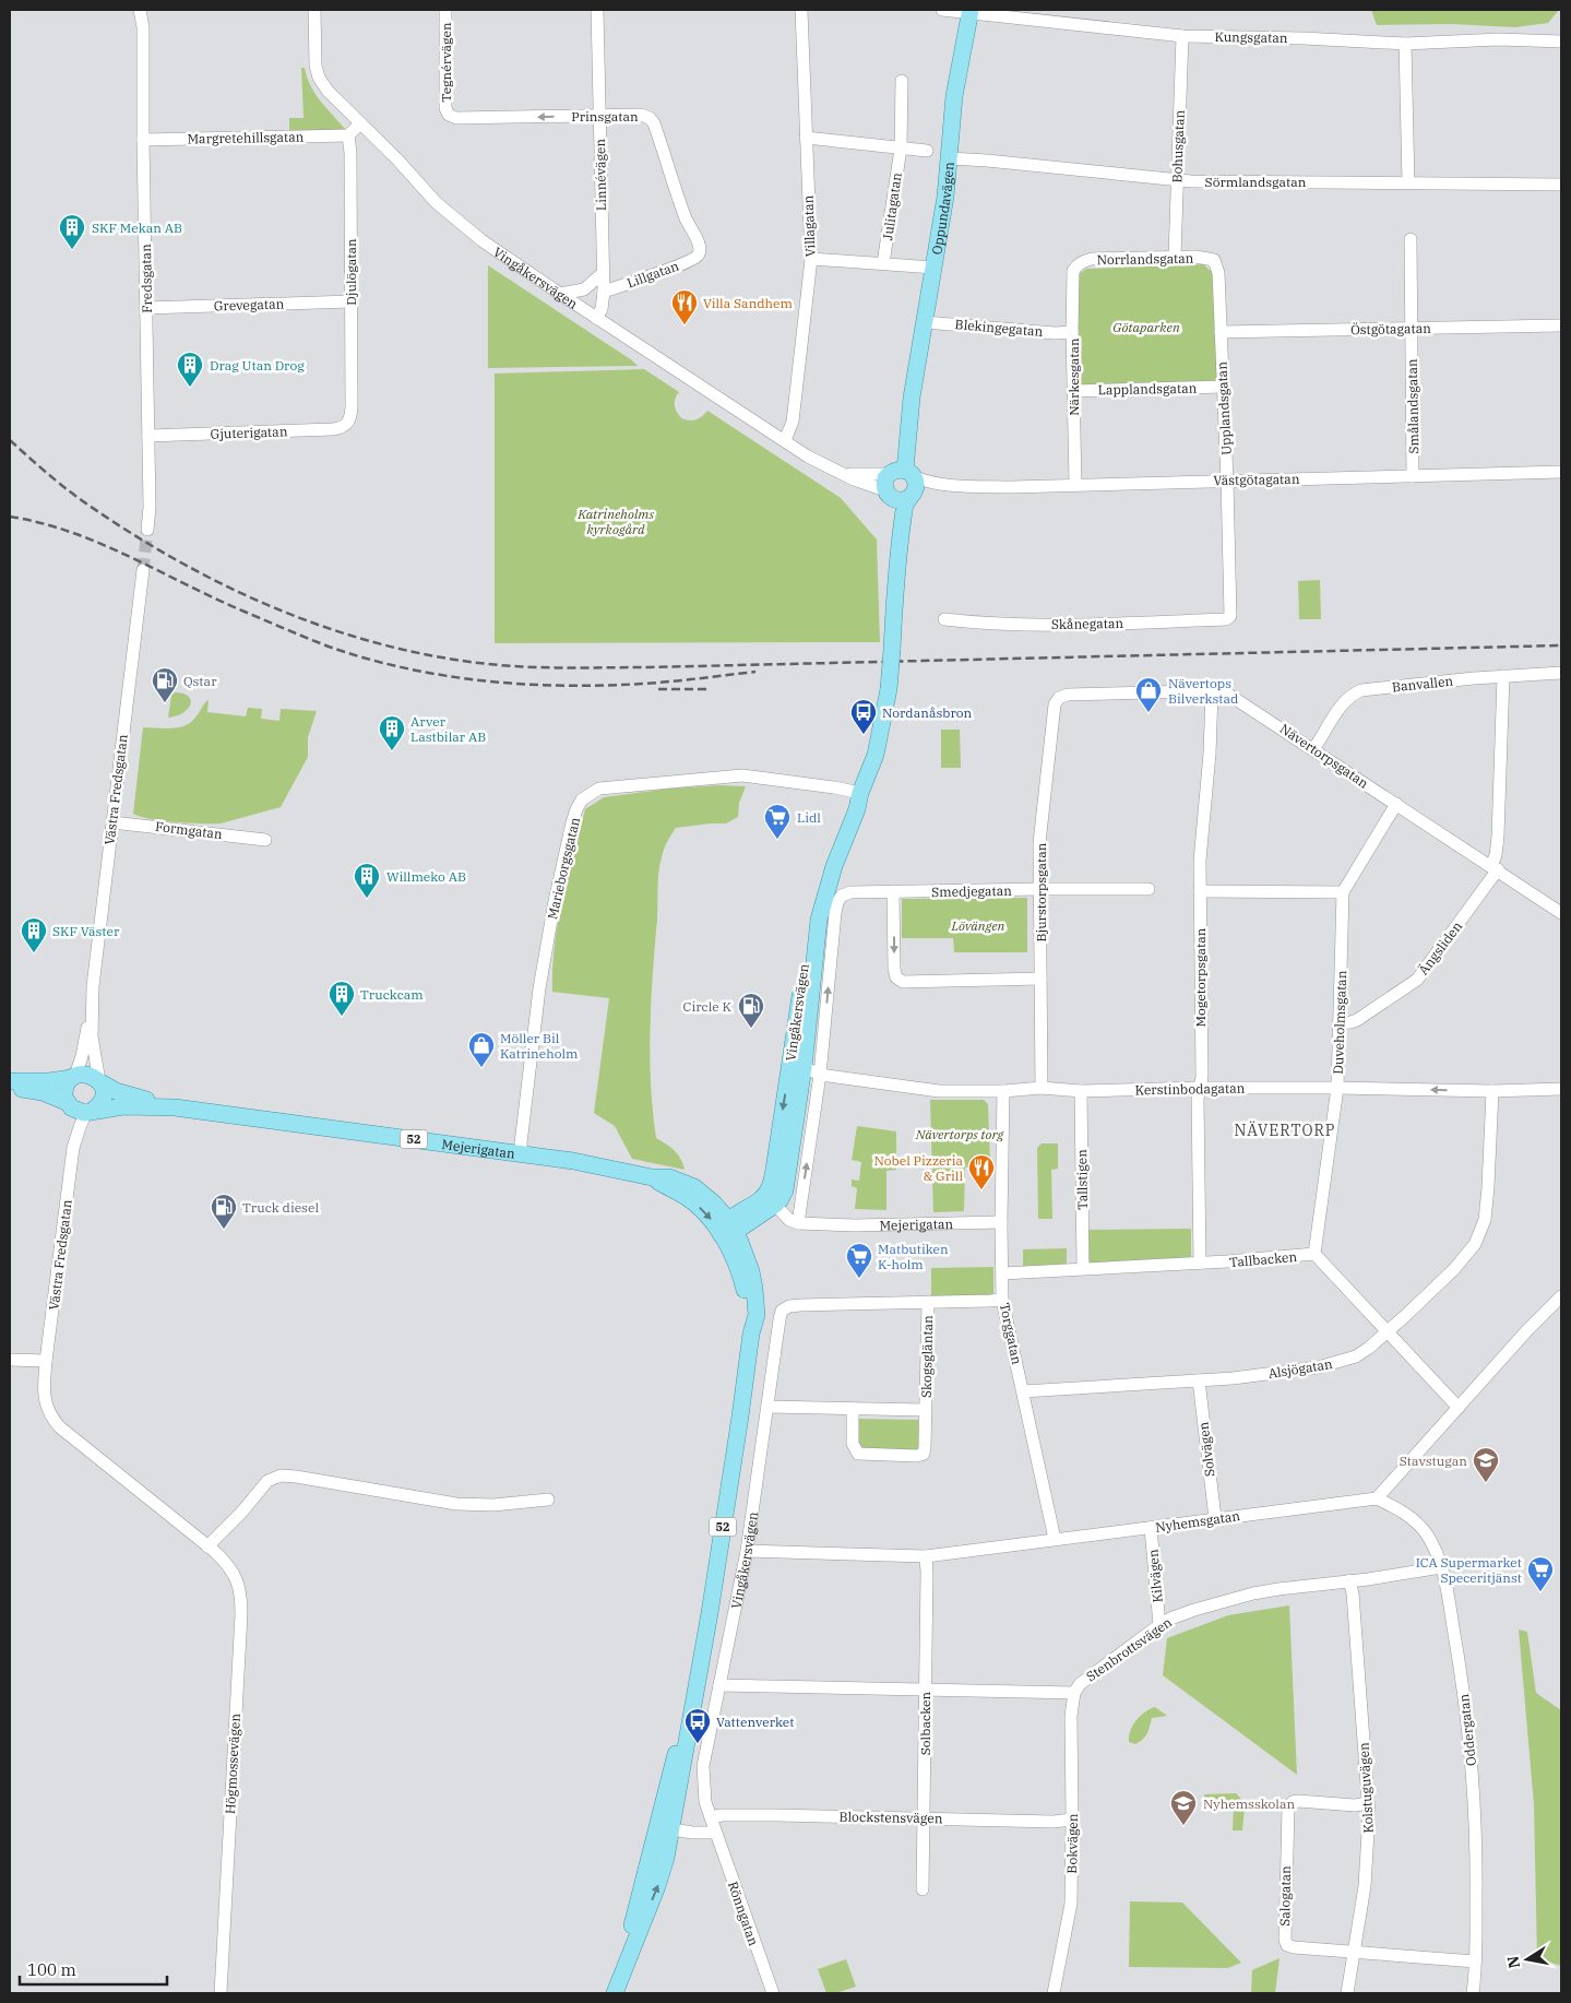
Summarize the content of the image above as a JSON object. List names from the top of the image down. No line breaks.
{"streets":{"main road":["Oppundavägen","Vingåkersvägen","52","Mejerigatan"],"street":["Kungsgatan","Tegnérvägen","Prinsgatan","Margretehillsgatan","Bohusgatan","Linnévägen","Sörmlandsgatan","Julitagatan","Villagatan","Norrlandsgatan","Djulögatan","Lillgatan","Fredsgatan","Grevegatan","Blekingegatan","Östgötagatan","Närkesgatan","Lapplandsgatan","Smålandsgatan","Upplandsgatan","Gjuterigatan","Västgötagatan","Skånegatan","Banvallen","Nävertorpsgatan","Västra Fredsgatan","Formgatan","Marieborgsgatan","Smedjegatan","Bjurstorpsgatan","Ängsliden","Mogetorpsgatan","Duveholmsgatan","Kerstinbodagatan","Tallstigen","Tallbacken","Torggatan","Skogsgläntan","Alsjögatan","Solvägen","Nyhemsgatan","Kilvägen","Stenbrottsvägen","Solbacken","Oddergatan","Högmossevägen","Kolstuguvägen","Blockstensvägen","Bokvägen","Salogatan","Rönngatan"]},"crossings":[["Kungsgatan","Bohusgatan"],["Kungsgatan","Oppundavägen"],["Tegnérvägen","Prinsgatan"],["Prinsgatan","Linnévägen"],["Prinsgatan","Lillgatan"],["Margretehillsgatan","Djulögatan"],["Margretehillsgatan","Fredsgatan"],["Bohusgatan","Sörmlandsgatan"],["Bohusgatan","Norrlandsgatan"],["Linnévägen","Lillgatan"],["Linnévägen","Vingåkersvägen"],["Sörmlandsgatan","Oppundavägen"],["Oppundavägen","Vingåkersvägen"],["Oppundavägen","Blekingegatan"],["Oppundavägen","Västgötagatan"],["Villagatan","Vingåkersvägen"],["Norrlandsgatan","Närkesgatan"],["Norrlandsgatan","Upplandsgatan"],["Djulögatan","Grevegatan"],["Djulögatan","Gjuterigatan"],["Vingåkersvägen","Västgötagatan"],["Vingåkersvägen","Marieborgsgatan"],["Vingåkersvägen","Smedjegatan"],["Vingåkersvägen","Kerstinbodagatan"],["Vingåkersvägen","Mejerigatan"],["Vingåkersvägen","Skogsgläntan"],["Vingåkersvägen","Nyhemsgatan"],["Vingåkersvägen","Stenbrottsvägen"],["Vingåkersvägen","Blockstensvägen"],["Vingåkersvägen","Rönngatan"],["Fredsgatan","Grevegatan"],["Fredsgatan","Gjuterigatan"],["Blekingegatan","Närkesgatan"],["Östgötagatan","Smålandsgatan"],["Östgötagatan","Upplandsgatan"],["Närkesgatan","Lapplandsgatan"],["Närkesgatan","Västgötagatan"],["Lapplandsgatan","Upplandsgatan"],["Smålandsgatan","Västgötagatan"],["Upplandsgatan","Västgötagatan"],["Upplandsgatan","Skånegatan"],["Banvallen","Nävertorpsgatan"],["Banvallen","Ängsliden"],["Nävertorpsgatan","Bjurstorpsgatan"],["Nävertorpsgatan","Ängsliden"],["Nävertorpsgatan","Mogetorpsgatan"],["Nävertorpsgatan","Duveholmsgatan"],["Västra Fredsgatan","Formgatan"],["Västra Fredsgatan","52"],["Västra Fredsgatan","Mejerigatan"],["Västra Fredsgatan","Högmossevägen"],["Marieborgsgatan","Mejerigatan"],["Smedjegatan","Bjurstorpsgatan"],["Bjurstorpsgatan","Kerstinbodagatan"],["Ängsliden","Duveholmsgatan"],["Mogetorpsgatan","Kerstinbodagatan"],["Mogetorpsgatan","Tallbacken"],["Duveholmsgatan","Kerstinbodagatan"],["Duveholmsgatan","Tallbacken"],["Kerstinbodagatan","Tallstigen"],["Kerstinbodagatan","Torggatan"],["Kerstinbodagatan","Alsjögatan"],["52","Mejerigatan"],["Mejerigatan","Torggatan"],["Tallstigen","Tallbacken"],["Tallbacken","Torggatan"],["Tallbacken","Alsjögatan"],["Torggatan","Alsjögatan"],["Torggatan","Nyhemsgatan"],["Alsjögatan","Solvägen"],["Solvägen","Nyhemsgatan"],["Nyhemsgatan","Kilvägen"],["Nyhemsgatan","Solbacken"],["Nyhemsgatan","Oddergatan"],["Kilvägen","Stenbrottsvägen"],["Stenbrottsvägen","Solbacken"],["Stenbrottsvägen","Oddergatan"],["Stenbrottsvägen","Kolstuguvägen"],["Stenbrottsvägen","Bokvägen"],["Solbacken","Blockstensvägen"],["Oddergatan","Salogatan"],["Kolstuguvägen","Salogatan"],["Blockstensvägen","Bokvägen"],["Blockstensvägen","Rönngatan"]],"one_way":["Prinsgatan"],"districts":["NÄVERTORP"],"parks":["Götaparken","Katrineholms kyrkogård","Lövängen","Nävertorps torg"],"places":{"building":["SKF Mekan AB","Drag Utan Drog","Arver Lastbilar AB","Willmeko AB","SKF Väster","Truckcam"],"restaurant":["Villa Sandhem","Nobel Pizzeria & Grill"],"fuel station":["Qstar","Circle K","Truck diesel"],"shop":["Nävertops Bilverkstad","Möller Bil Katrineholm"],"bus stop":["Nordanåsbron","Vattenverket"],"supermarket":["Lidl","Matbutiken K-holm","ICA Supermarket Speceritjänst"],"school or university":["Stavstugan","Nyhemsskolan"]},"scale_bar":"100 m","north":"left"}
